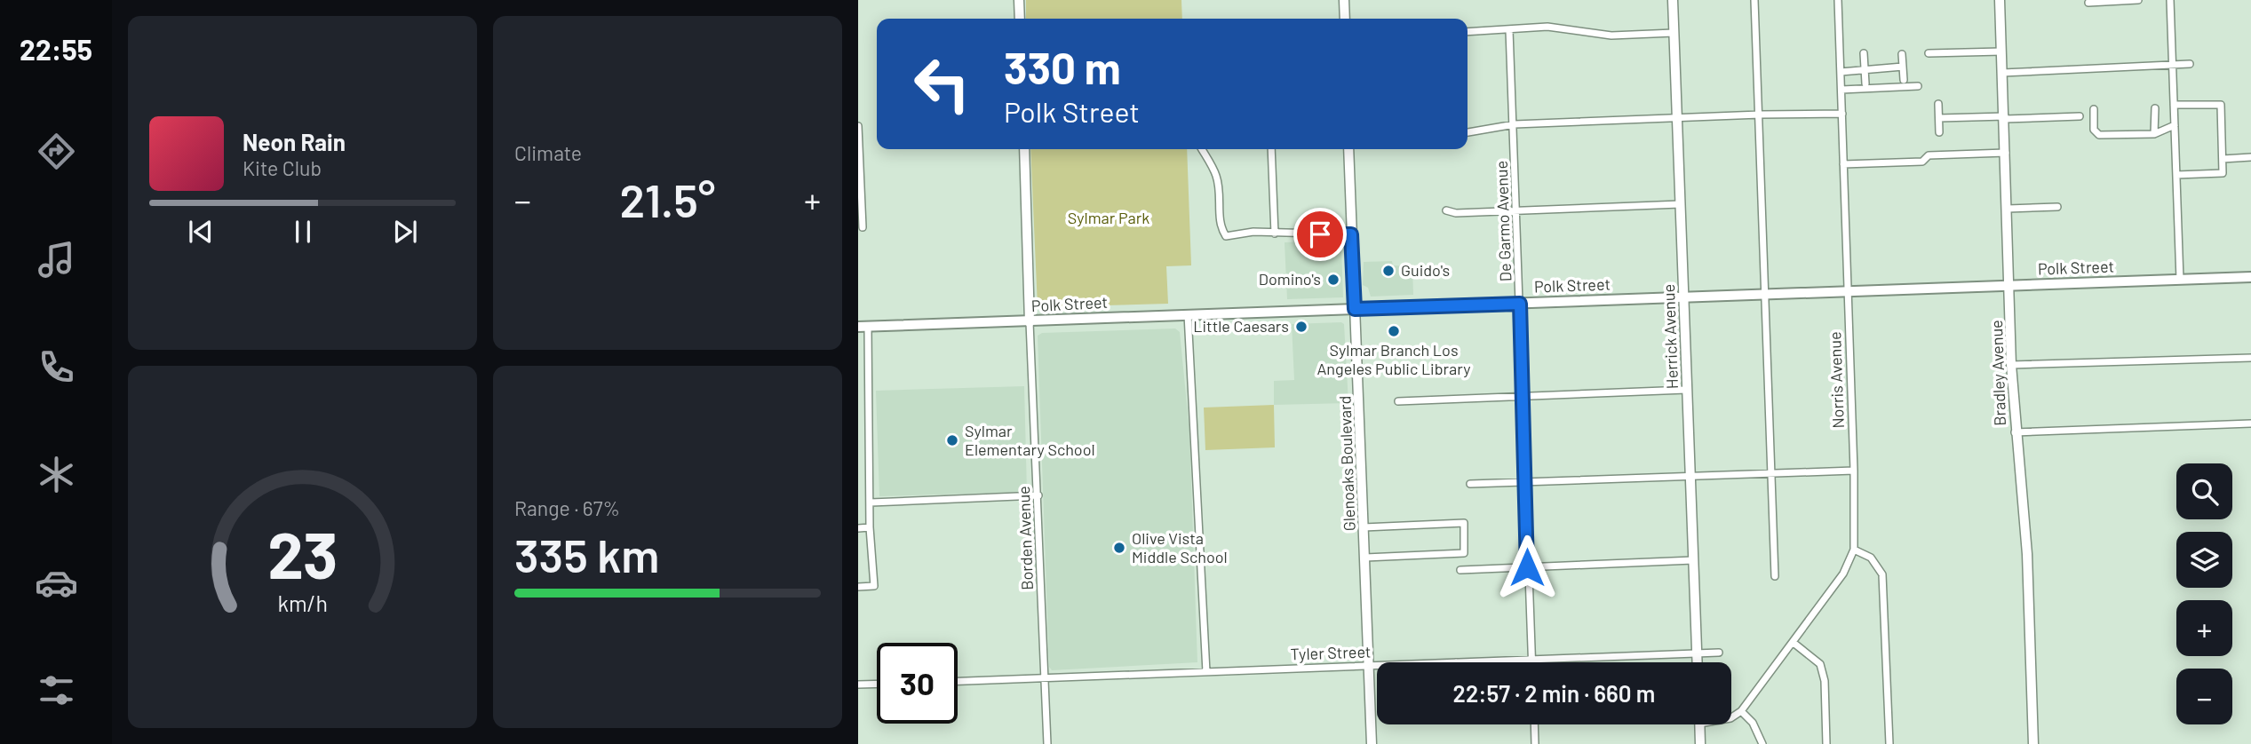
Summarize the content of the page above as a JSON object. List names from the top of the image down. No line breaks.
{"streets":{"main road":["Polk Street"],"street":["De Garmo Avenue","Herrick Avenue","Bradley Avenue","Norris Avenue","Glenoaks Boulevard","Borden Avenue","Tyler Street"]},"crossings":[["De Garmo Avenue","Polk Street"],["De Garmo Avenue","Tyler Street"],["Polk Street","Herrick Avenue"],["Polk Street","Bradley Avenue"],["Polk Street","Norris Avenue"],["Polk Street","Glenoaks Boulevard"],["Polk Street","Borden Avenue"],["Herrick Avenue","Tyler Street"],["Glenoaks Boulevard","Tyler Street"],["Borden Avenue","Tyler Street"]],"parks":["Sylmar Park"],"places":["Guido's","Domino's","Little Caesars","Sylmar Branch Los Angeles Public Library","Sylmar Elementary School","Olive Vista Middle School"],"page":{"tabs":"22:55","tile":["Climate",["Range · 67%","335 km"]],"turn":["330 m","Polk Street"],"song":["Neon Rain","Kite Club"],"heat":["−","21.5°","+"],"map_buttons":["+","−"],"limit":"30","trip":"22:57 · 2 min · 660 m","gauge":["23","km/h"]}}
